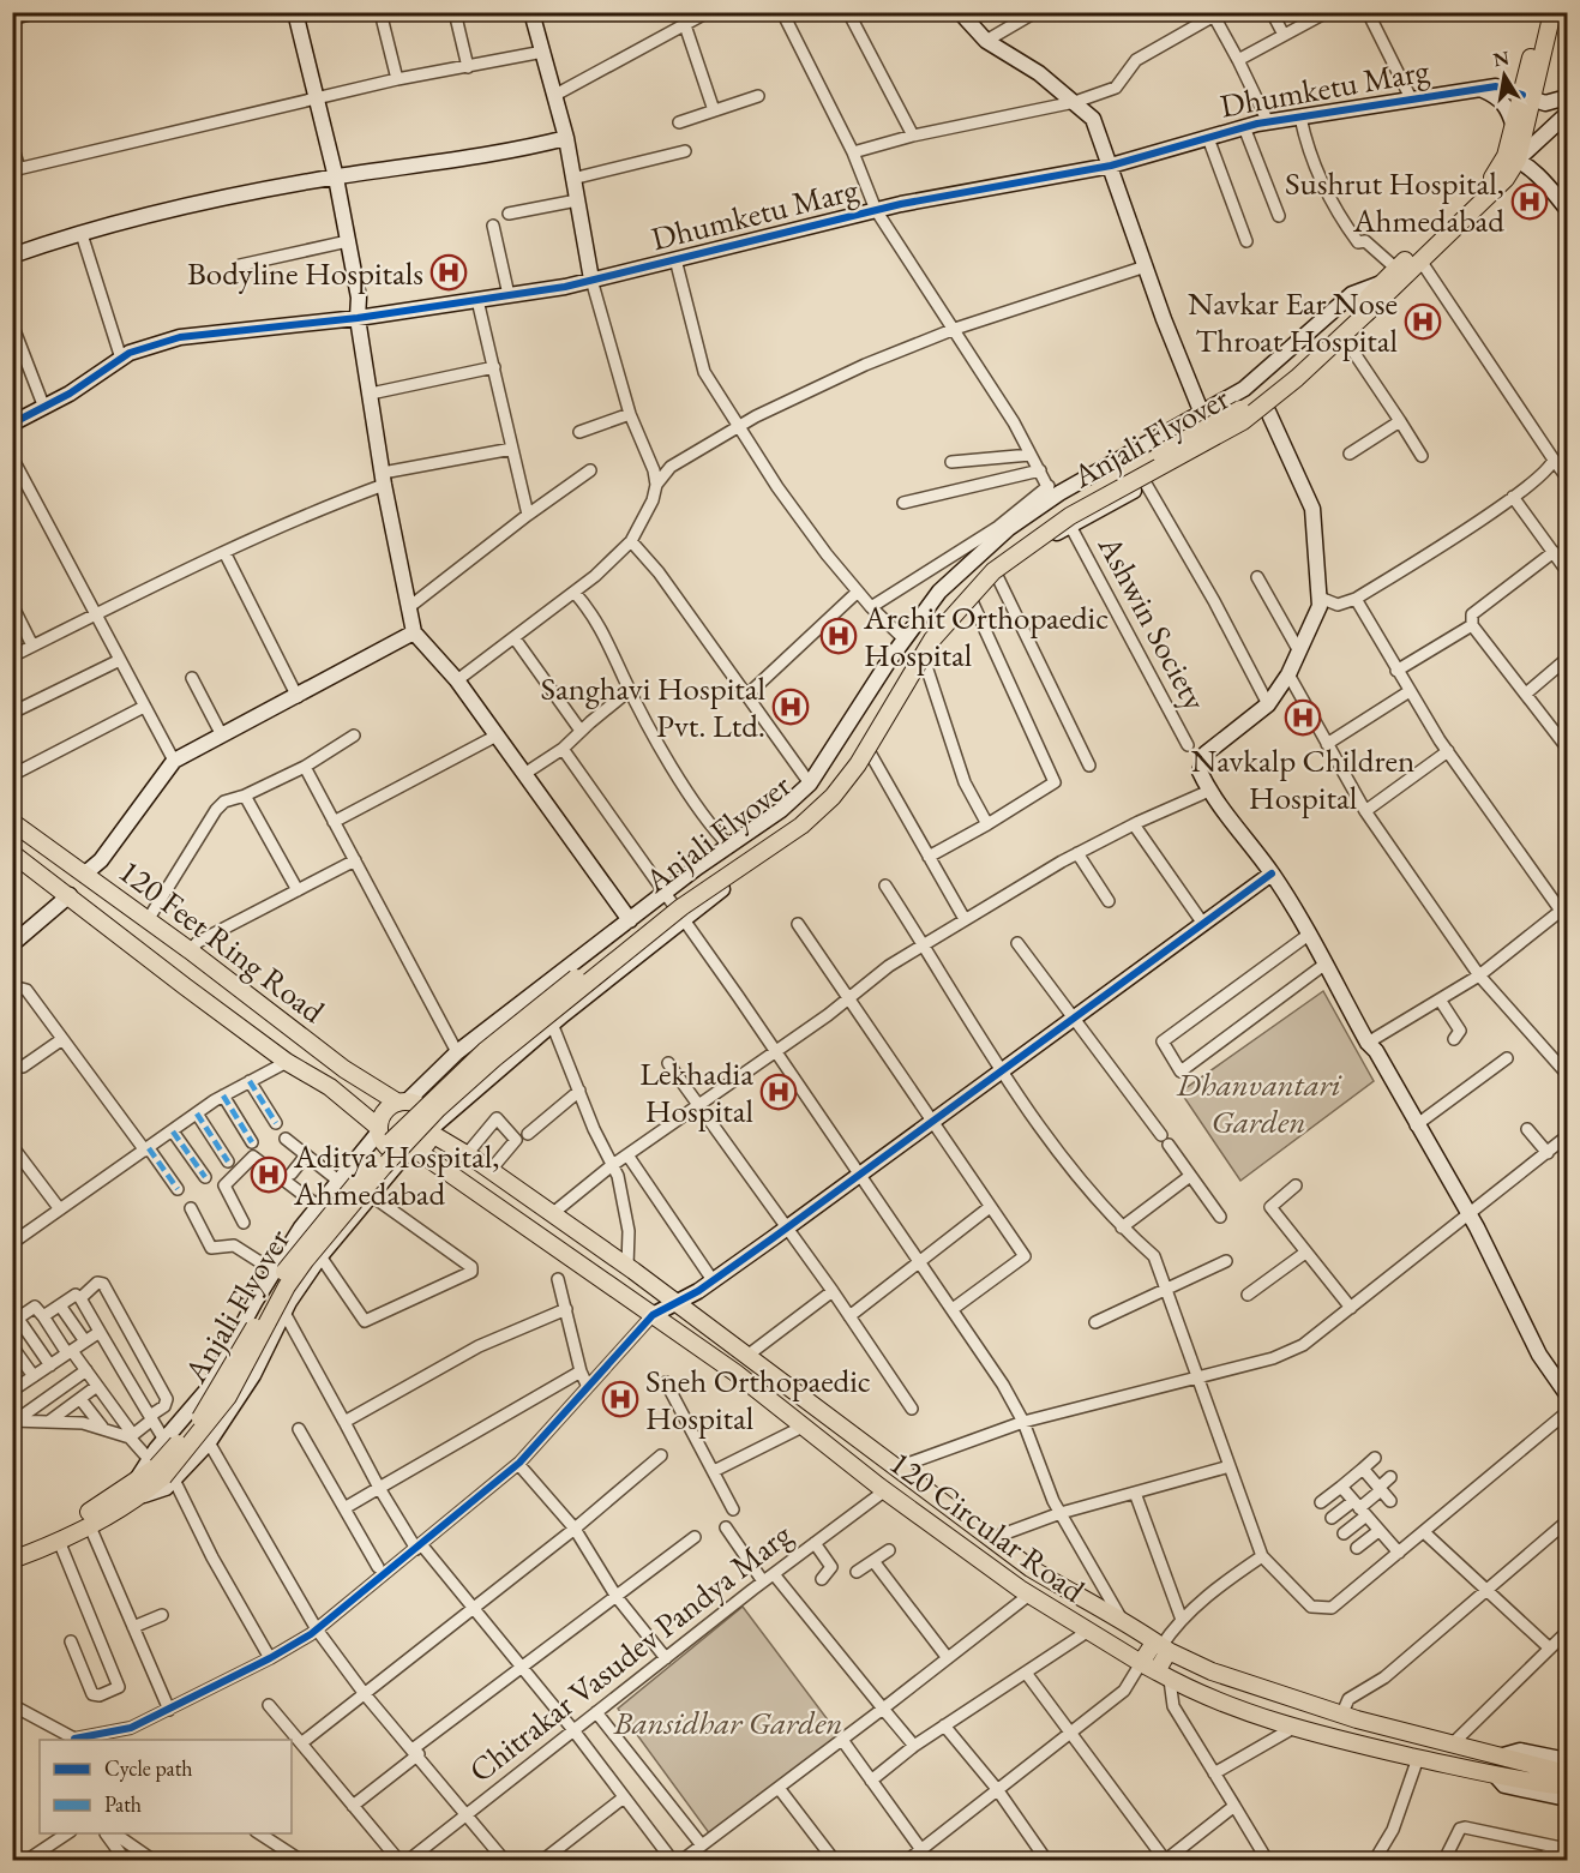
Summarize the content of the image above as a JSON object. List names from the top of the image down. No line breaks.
{"streets":{"main road":["Anjali Flyover","120 Feet Ring Road","120 Circular Road"],"street":["Dhumketu Marg","Ashwin Society","Chitrakar Vasudev Pandya Marg"]},"crossings":[["120 Feet Ring Road","120 Circular Road"],["120 Circular Road","Chitrakar Vasudev Pandya Marg"]],"parks":["Dhanvantari Garden","Bansidhar Garden"],"places":{"hospital":["Sushrut Hospital, Ahmedabad","Bodyline Hospitals","Navkar Ear Nose Throat Hospital","Archit Orthopaedic Hospital","Sanghavi Hospital Pvt. Ltd.","Navkalp Children Hospital","Lekhadia Hospital","Aditya Hospital, Ahmedabad","Sneh Orthopaedic Hospital"]},"legend":["Cycle path","Path"],"north":"top"}
